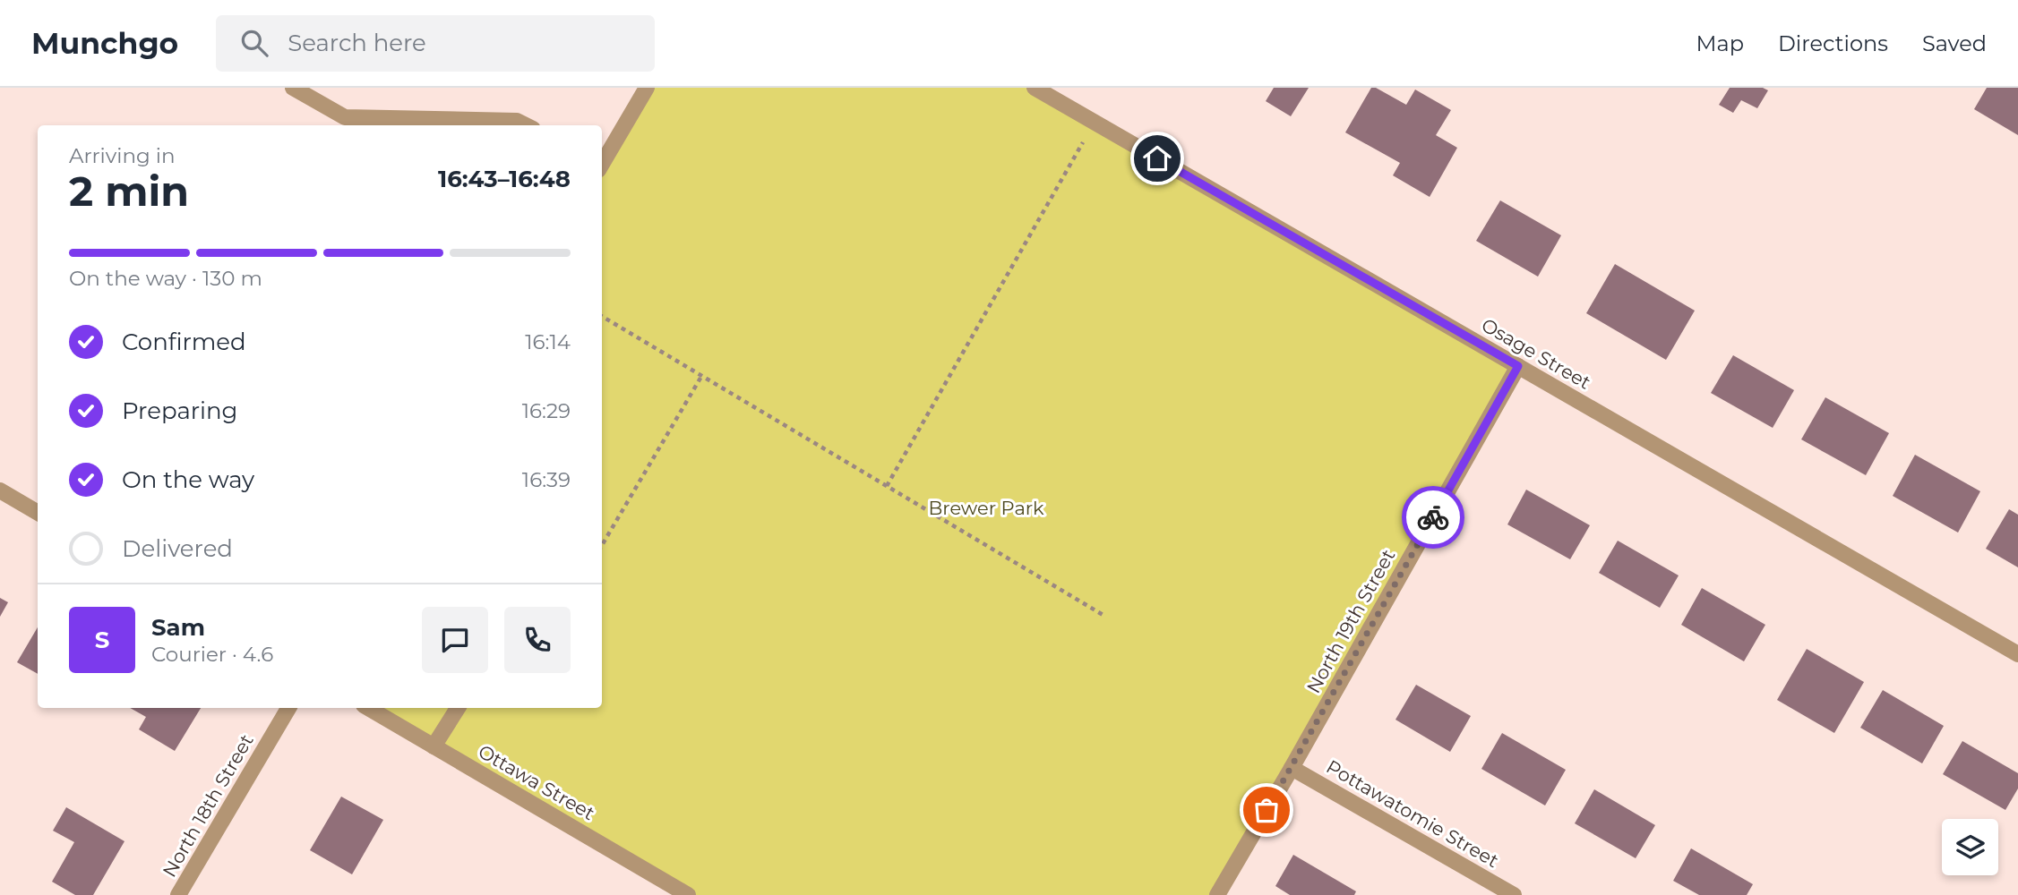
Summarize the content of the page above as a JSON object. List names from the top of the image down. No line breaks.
{"streets":{"street":["Osage Street","North 19th Street","Ottawa Street","North 18th Street","Pottawatomie Street"]},"crossings":[["Osage Street","North 19th Street"],["North 19th Street","Pottawatomie Street"]],"parks":["Brewer Park"],"page":{"header":"Munchgo","search":"Search here","nav":["Map","Directions","Saved"],"heading":["2 min","Arriving in","16:43–16:48"],"panel":["Sam","Courier · 4.6"],"bar":"On the way · 130 m","list":[["Confirmed","16:14"],["Preparing","16:29"],["On the way","16:39"],"Delivered"],"round":"S"}}
